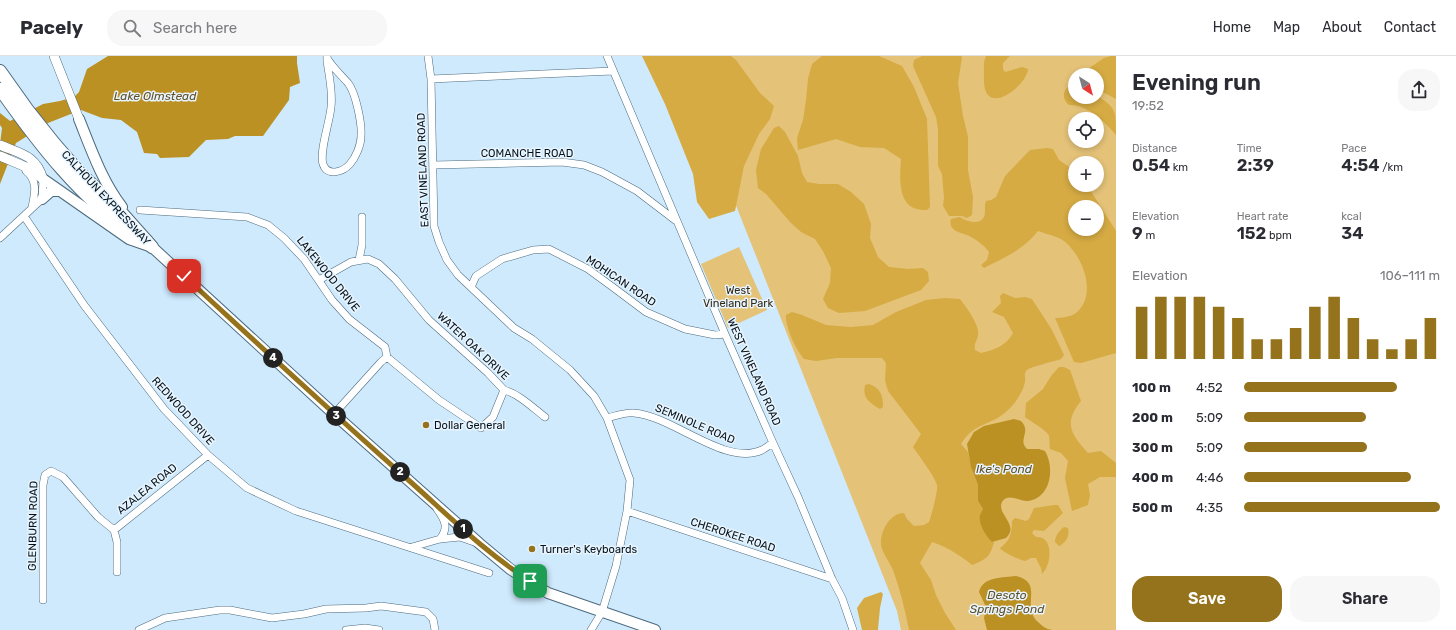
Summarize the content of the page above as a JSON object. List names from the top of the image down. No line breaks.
{"streets":{"highway":["CALHOUN EXPRESSWAY"],"street":["COMANCHE ROAD","EAST VINELAND ROAD","LAKEWOOD DRIVE","MOHICAN ROAD","WATER OAK DRIVE","WEST VINELAND ROAD","REDWOOD DRIVE","SEMINOLE ROAD","AZALEA ROAD","GLENBURN ROAD","CHEROKEE ROAD"]},"crossings":[["COMANCHE ROAD","EAST VINELAND ROAD"],["COMANCHE ROAD","WEST VINELAND ROAD"],["EAST VINELAND ROAD","MOHICAN ROAD"],["EAST VINELAND ROAD","SEMINOLE ROAD"],["EAST VINELAND ROAD","CHEROKEE ROAD"],["LAKEWOOD DRIVE","WATER OAK DRIVE"],["MOHICAN ROAD","WEST VINELAND ROAD"],["WEST VINELAND ROAD","SEMINOLE ROAD"],["WEST VINELAND ROAD","CHEROKEE ROAD"],["REDWOOD DRIVE","AZALEA ROAD"],["AZALEA ROAD","GLENBURN ROAD"]],"water":["Lake Olmstead","Ike's Pond","Desoto Springs Pond"],"parks":["West Vineland Park"],"places":["Dollar General","Turner's Keyboards"],"north":"bottom right","page":{"header":"Pacely","search":"Search here","nav":["Home","Map","About","Contact"],"heading":["Evening run","19:52"],"map_buttons":["+","−"],"stats":[["Distance","0.54 km"],["Time","2:39"],["Pace","4:54 /km"],["Elevation","9 m"],["Heart rate","152 bpm"],["kcal","34"]],"chart":["Elevation","106–111 m"],"pins":["4","3","2","1"],"list":[{"name":"100 m","note":"4:52"},{"name":"200 m","note":"5:09"},{"name":"300 m","note":"5:09"},{"name":"400 m","note":"4:46"},{"name":"500 m","note":"4:35"}],"buttons":["Save","Share"]}}
